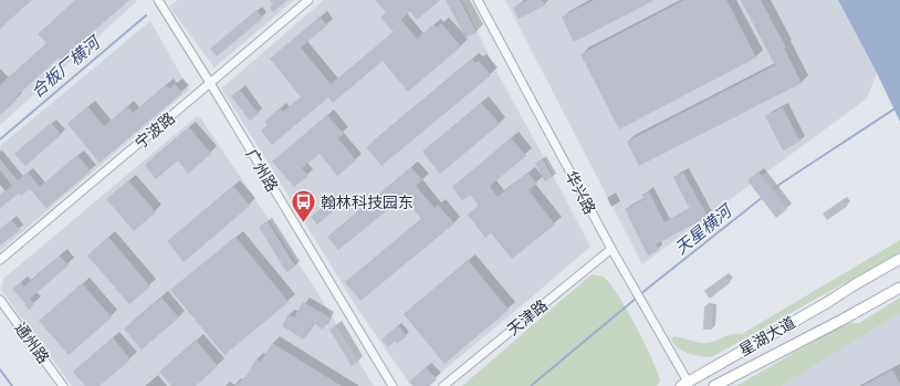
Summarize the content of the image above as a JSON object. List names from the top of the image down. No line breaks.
{"streets":{"main road":["星湖大道"],"street":["宁波路","广州路","华兴路","天津路","通州路"]},"crossings":[["宁波路","广州路"],["华兴路","天津路"],["华兴路","星湖大道"]],"water":["合板厂横河","天星横河"],"places":{"bus stop":["翰林科技园东"]}}
